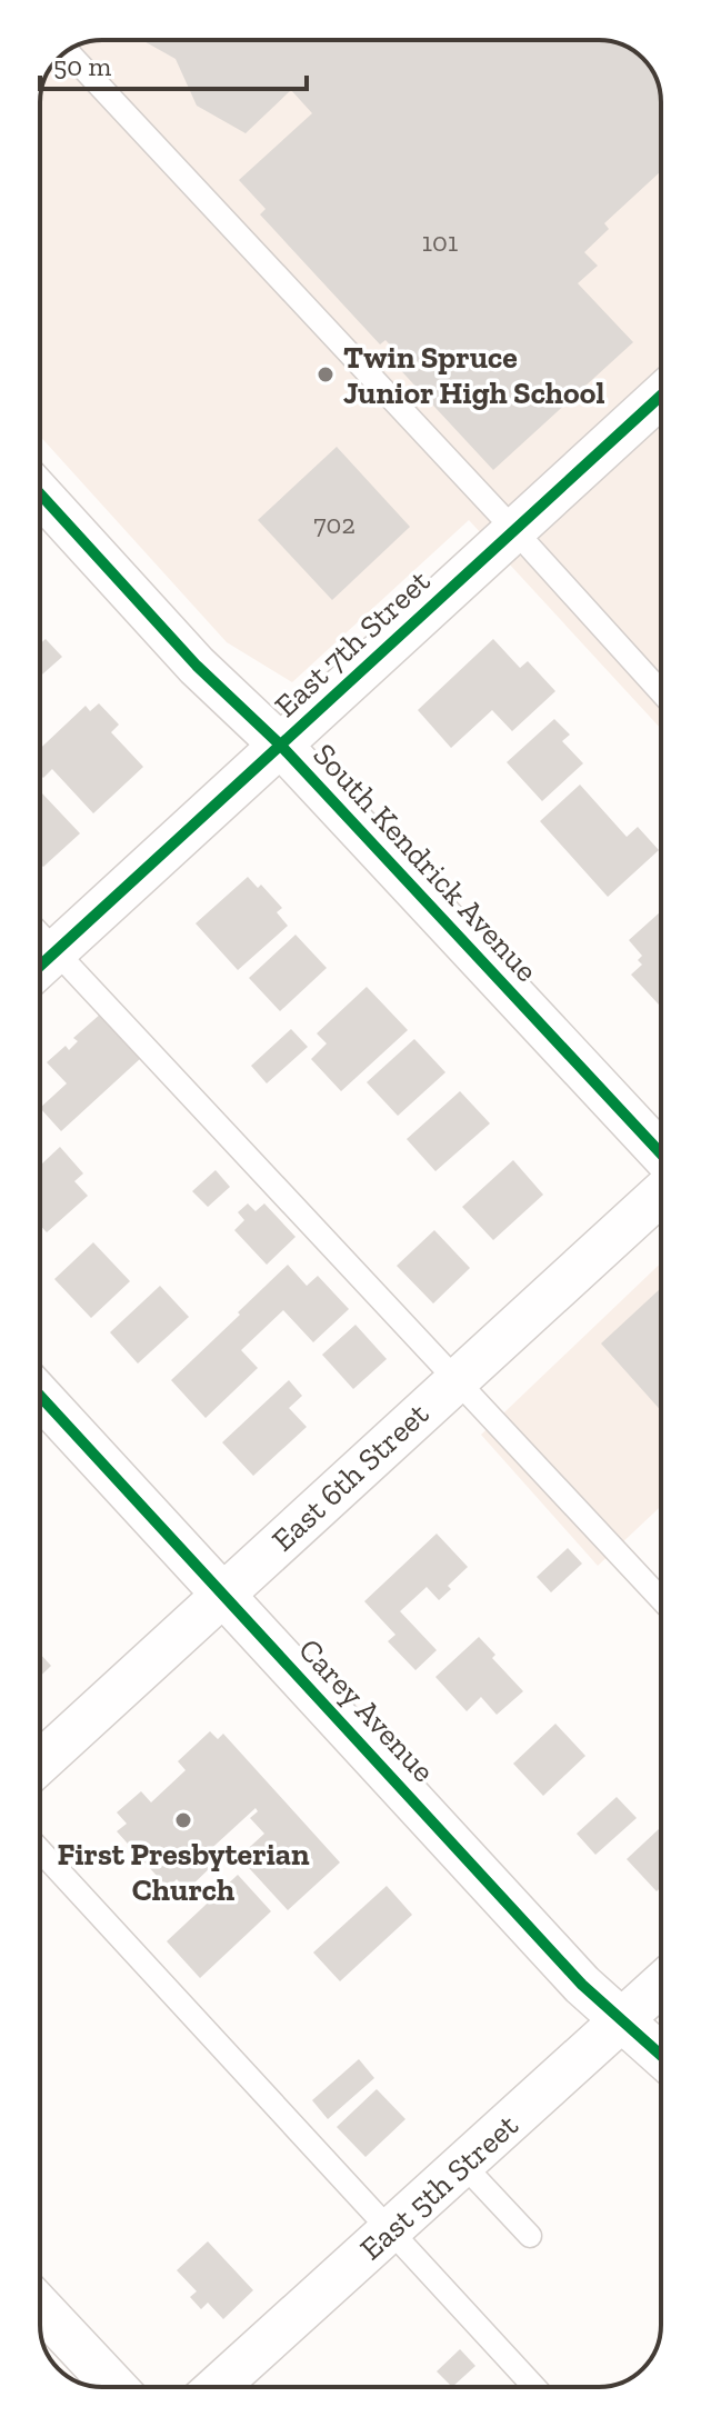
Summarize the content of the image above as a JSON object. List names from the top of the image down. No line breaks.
{"streets":{"street":["East 7th Street","South Kendrick Avenue","East 6th Street","Carey Avenue","East 5th Street"]},"crossings":[["East 7th Street","South Kendrick Avenue"],["East 6th Street","Carey Avenue"],["Carey Avenue","East 5th Street"]],"places":["Twin Spruce Junior High School","First Presbyterian Church"],"house_numbers":["101","702"],"scale_bar":"50 m"}
